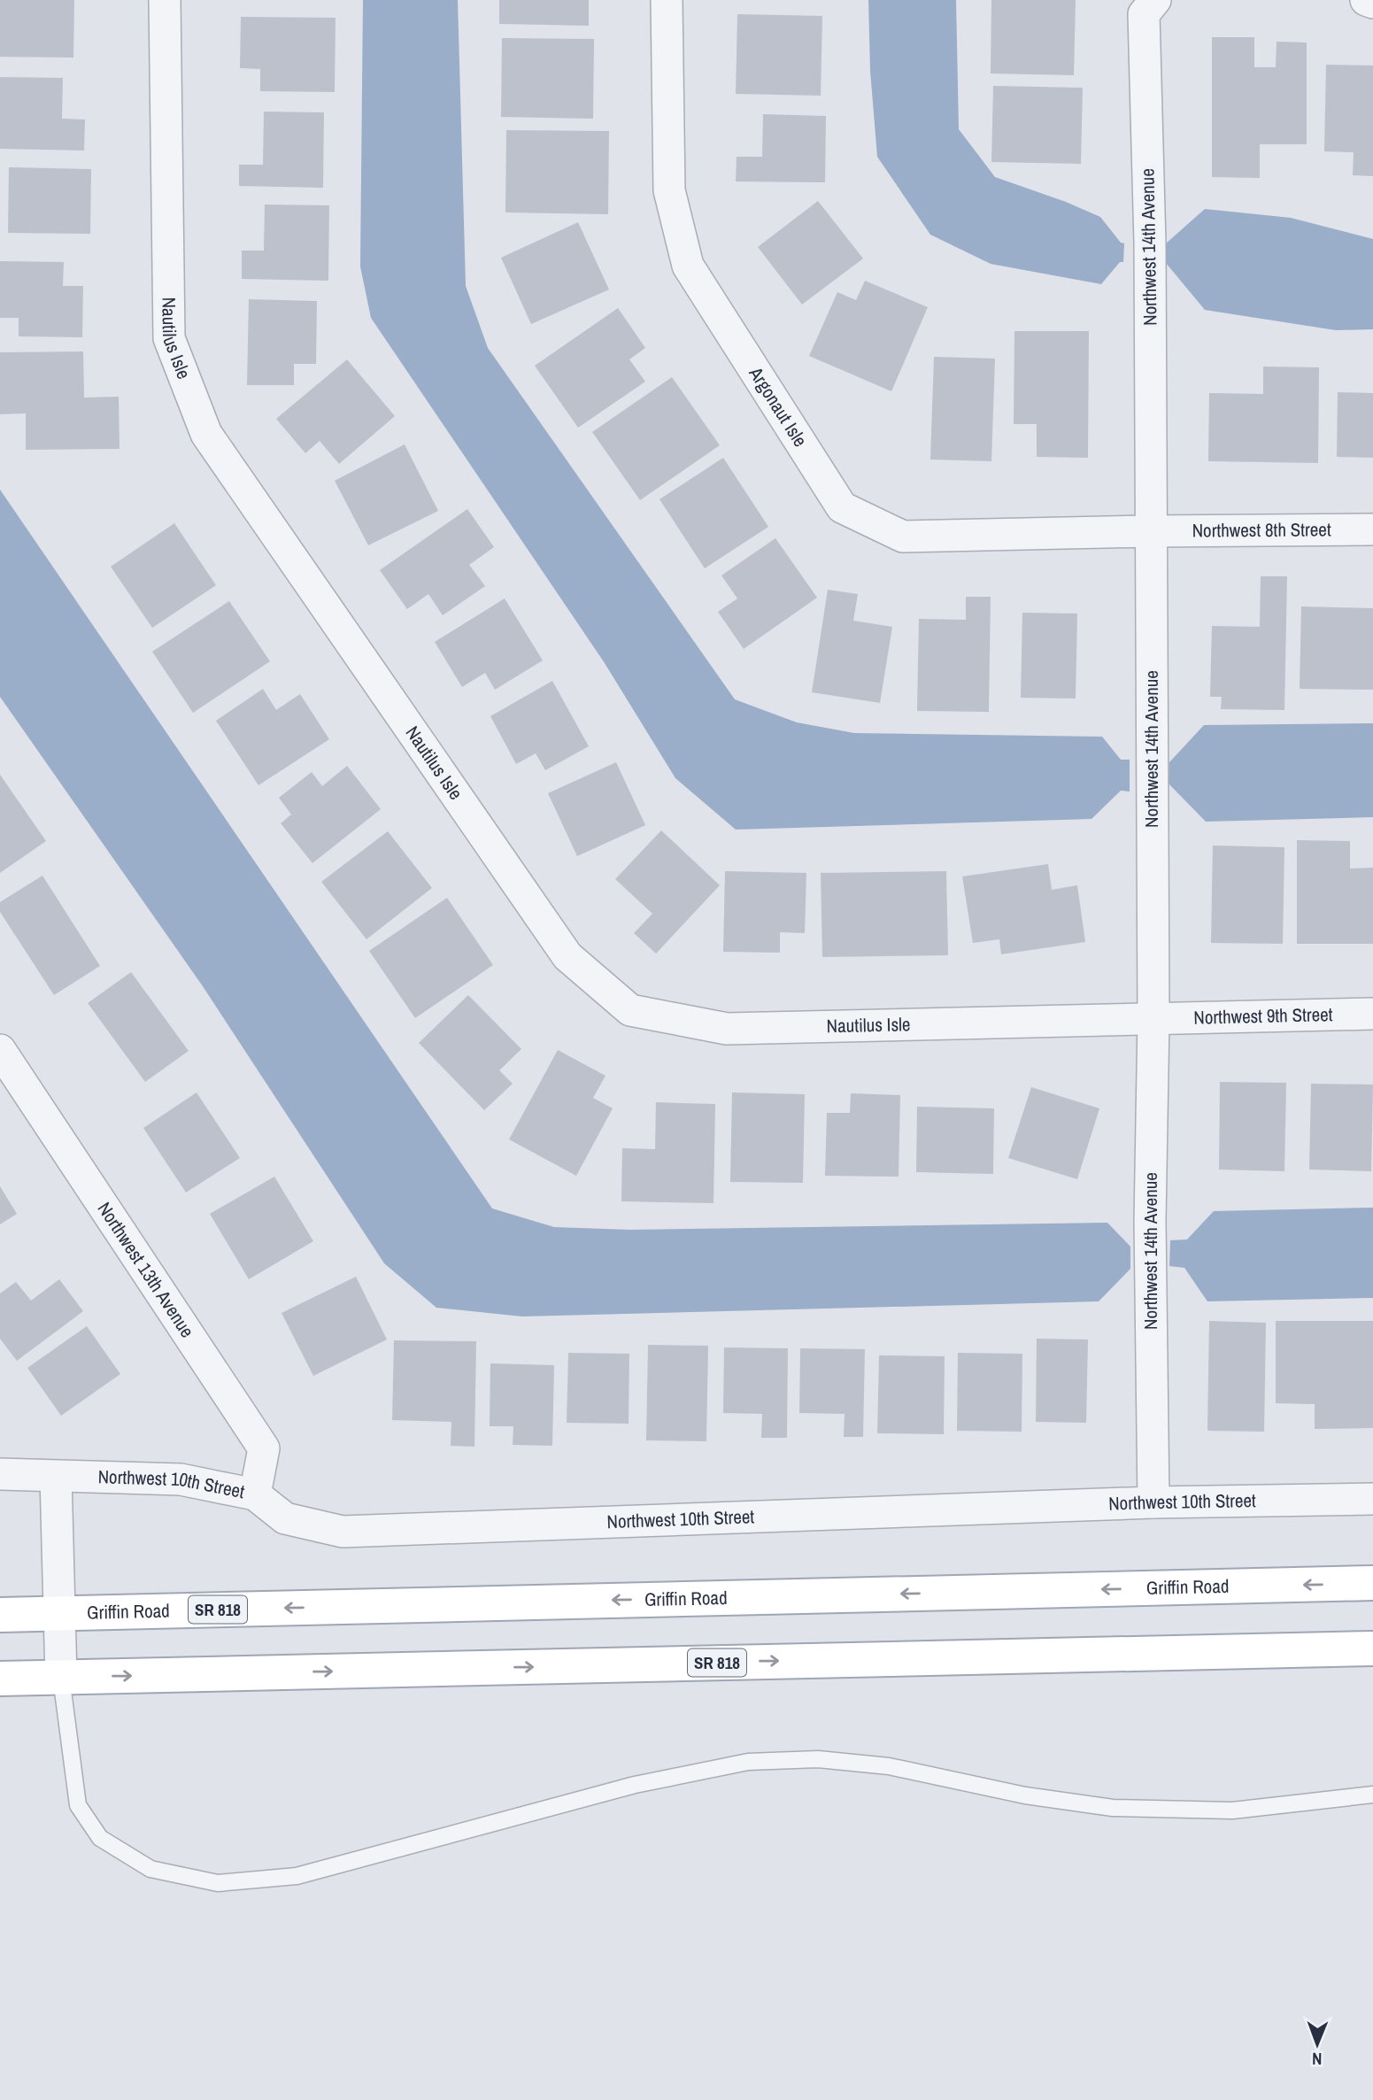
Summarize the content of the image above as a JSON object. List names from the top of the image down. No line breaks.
{"streets":{"main road":["Griffin Road","SR 818"],"street":["Northwest 14th Avenue","Nautilus Isle","Argonaut Isle","Northwest 8th Street","Northwest 9th Street","Northwest 13th Avenue","Northwest 10th Street"]},"crossings":[["Northwest 14th Avenue","Nautilus Isle"],["Northwest 14th Avenue","Argonaut Isle"],["Northwest 14th Avenue","Northwest 8th Street"],["Northwest 14th Avenue","Northwest 9th Street"],["Northwest 14th Avenue","Northwest 10th Street"],["Nautilus Isle","Northwest 9th Street"],["Argonaut Isle","Northwest 8th Street"],["Northwest 13th Avenue","Northwest 10th Street"]],"north":"bottom"}
